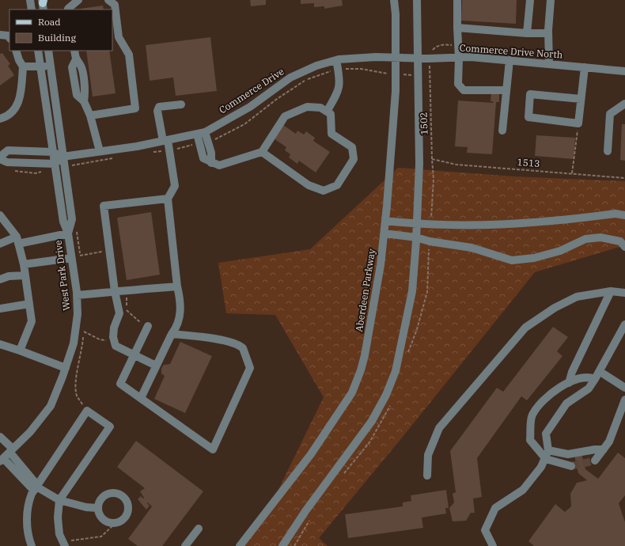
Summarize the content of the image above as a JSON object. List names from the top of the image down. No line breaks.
{"streets":{"street":["Commerce Drive North","Commerce Drive","West Park Drive","Aberdeen Parkway"],"path":["1502","1513"]},"crossings":[["Commerce Drive North","Commerce Drive"],["Commerce Drive North","1502"],["Commerce Drive North","Aberdeen Parkway"],["Commerce Drive","West Park Drive"],["Commerce Drive","Aberdeen Parkway"],["1502","1513"]],"legend":["Road","Building"]}
